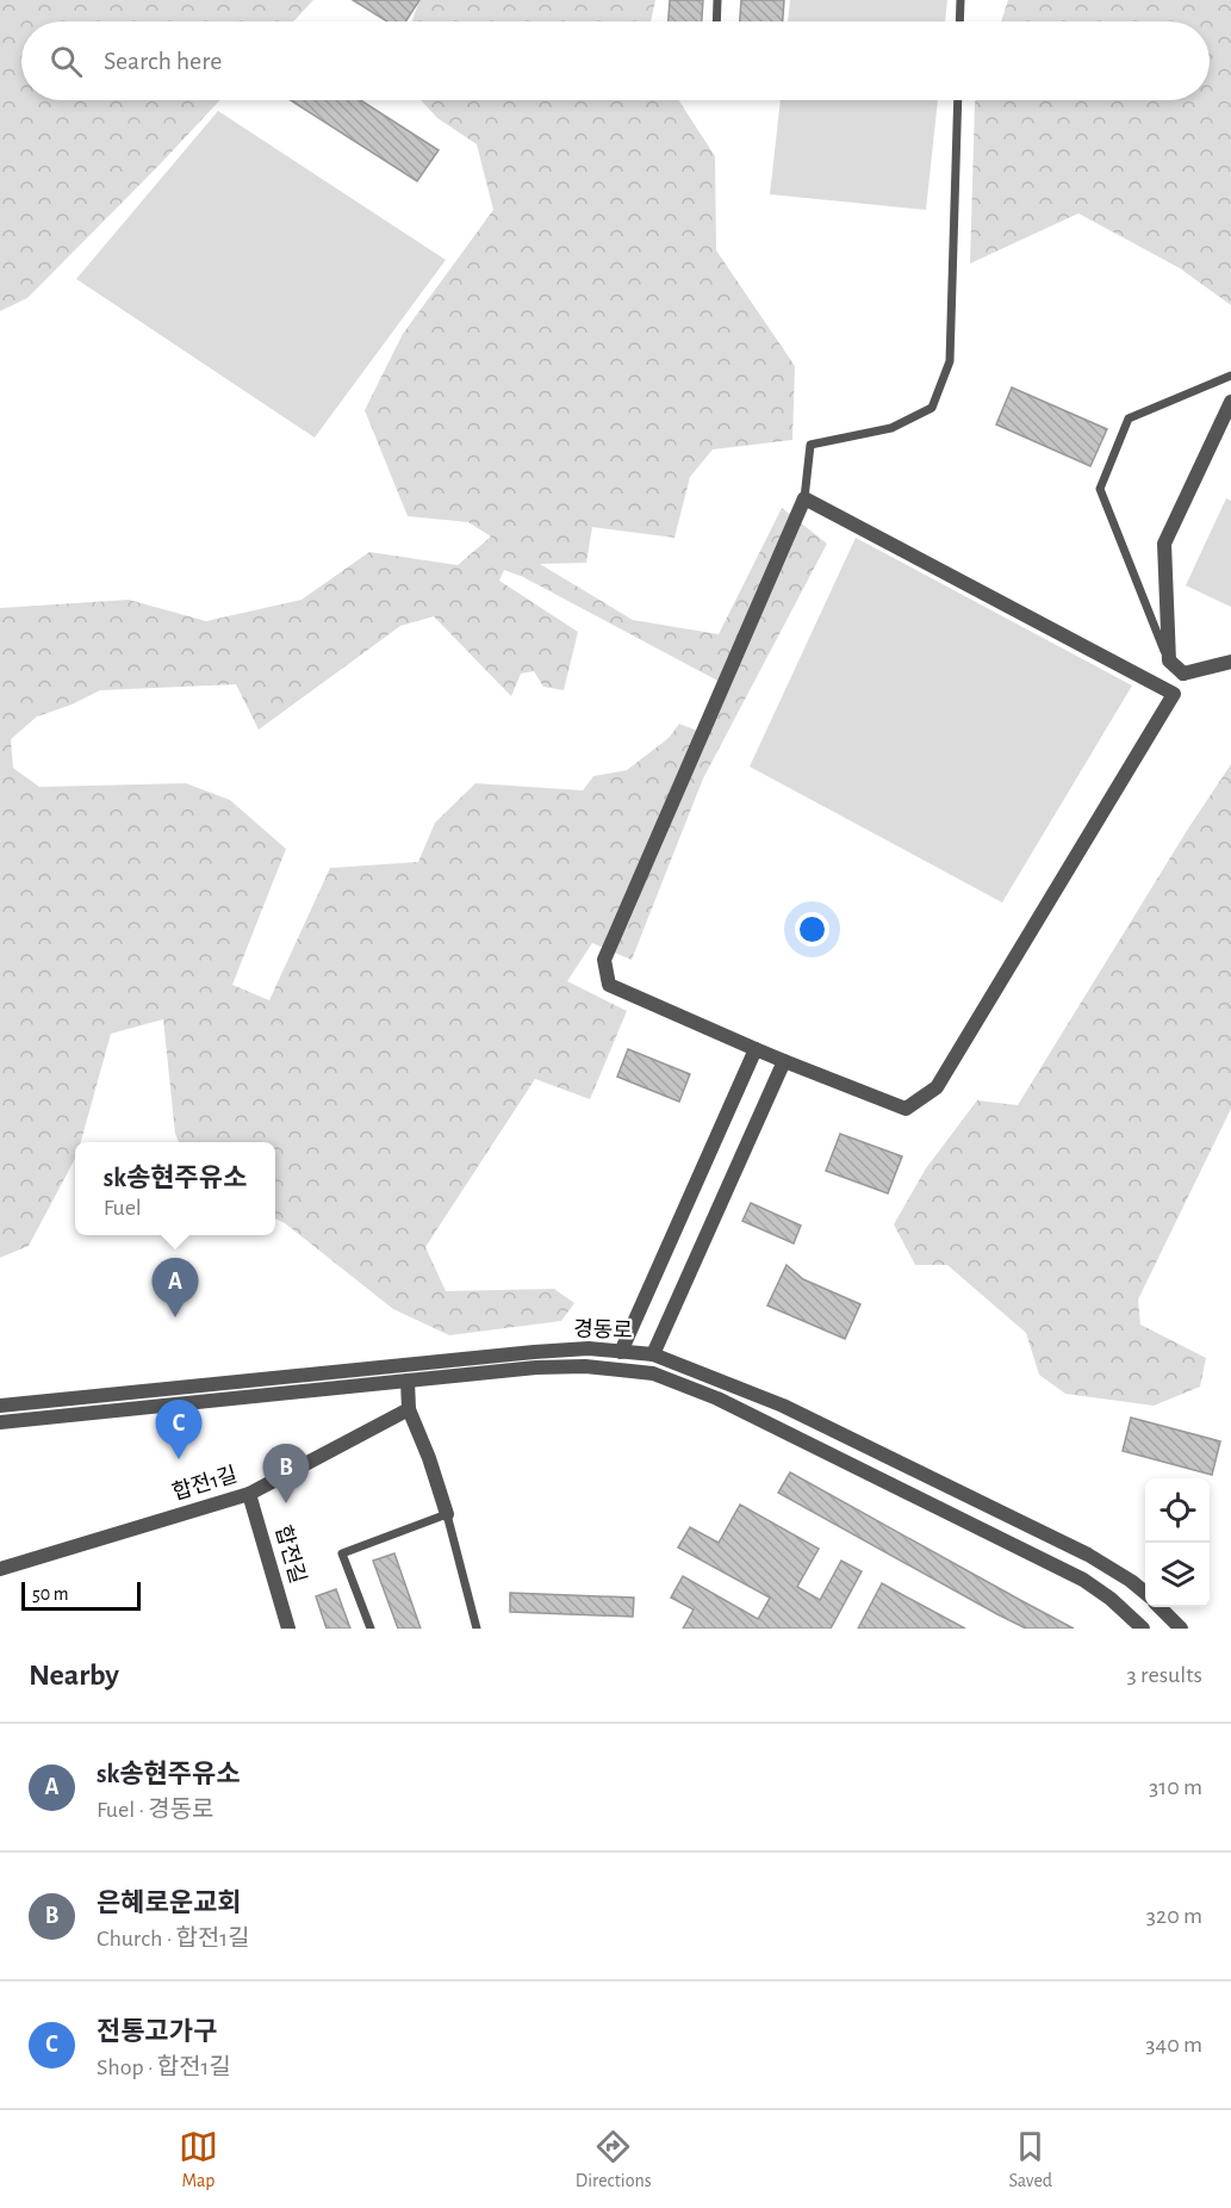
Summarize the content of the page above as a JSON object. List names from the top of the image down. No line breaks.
{"streets":{"street":["경동로","합전1길","합전길"]},"crossings":[["합전1길","합전길"]],"scale_bar":"50 m","page":{"search":"Search here","popup":["sk송현주유소","Fuel"],"pins":["A","C","B"],"scale":"50 m","heading":["Nearby","3 results"],"list":[{"mark":"A","name":"sk송현주유소","note":"Fuel · 경동로","value":"310 m"},{"mark":"B","name":"은혜로운교회","note":"Church · 합전1길","value":"320 m"},{"mark":"C","name":"전통고가구","note":"Shop · 합전1길","value":"340 m"}],"nav":["Map","Directions","Saved"]}}
